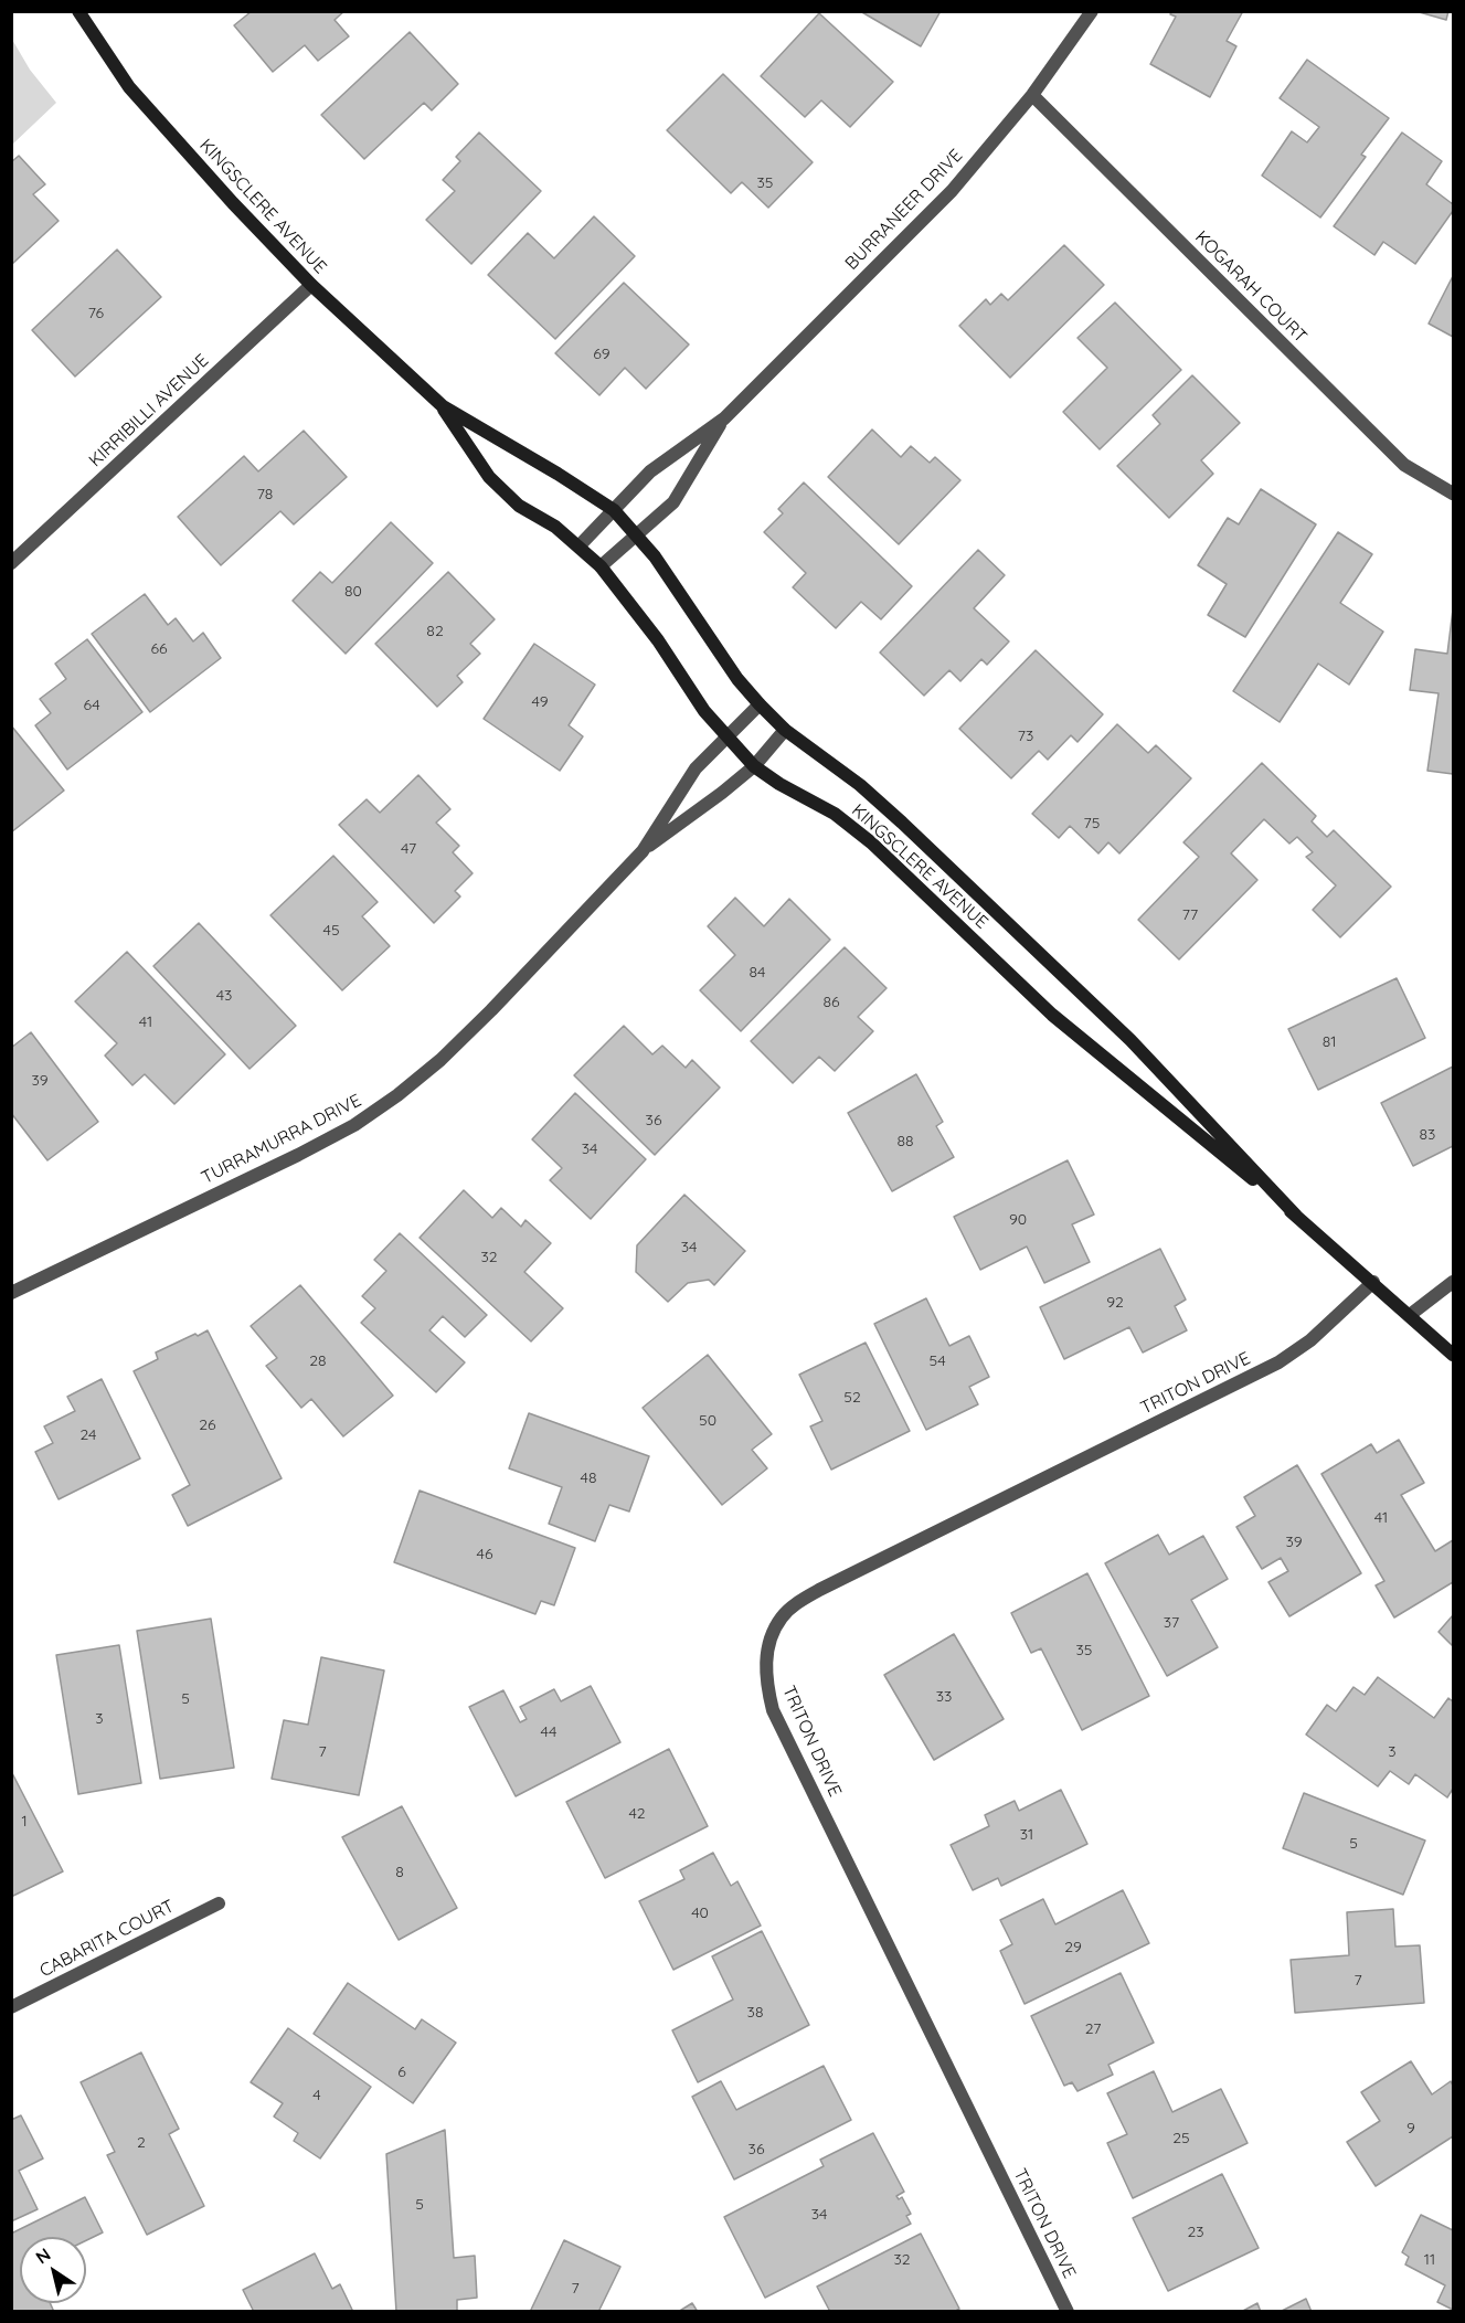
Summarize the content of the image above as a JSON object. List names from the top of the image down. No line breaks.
{"streets":{"main road":["KINGSCLERE AVENUE"],"street":["BURRANEER DRIVE","KOGARAH COURT","KIRRIBILLI AVENUE","TURRAMURRA DRIVE","TRITON DRIVE","CABARITA COURT"]},"crossings":[["KINGSCLERE AVENUE","BURRANEER DRIVE"],["KINGSCLERE AVENUE","KIRRIBILLI AVENUE"],["KINGSCLERE AVENUE","TURRAMURRA DRIVE"],["KINGSCLERE AVENUE","TRITON DRIVE"],["BURRANEER DRIVE","KOGARAH COURT"]],"house_numbers":["35","76","69","78","80","82","66","49","64","73","75","47","77","45","84","43","86","41","81","39","36","83","88","34","90","34","32","92","28","54","52","50","26","24","48","41","39","46","37","35","33","5","3","44","7","3","42","1","31","5","8","40","29","7","38","27","6","4","9","25","2","36","5","34","23","32","11","7"],"north":"top left"}
